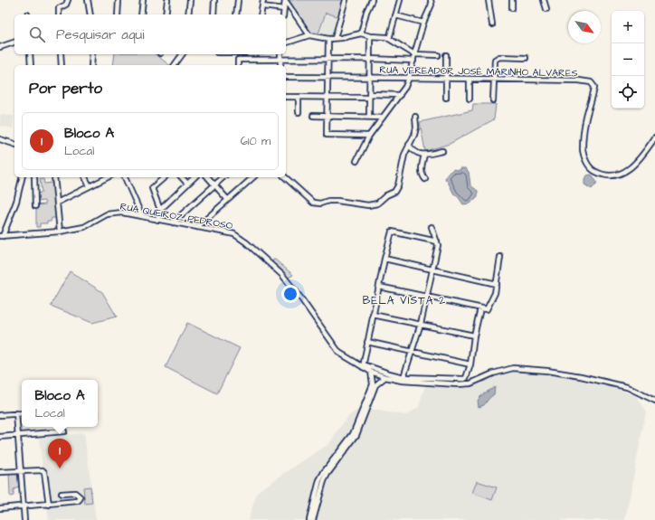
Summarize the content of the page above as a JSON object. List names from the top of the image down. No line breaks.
{"streets":{"street":["RUA VEREADOR JOSÉ MARINHO ALVARES","RUA QUEIROZ PEDROSO"]},"districts":["BELA VISTA 2"],"north":"bottom right","page":{"map_buttons":["+","−"],"search":"Pesquisar aqui","heading":"Por perto","list":[{"mark":"1","name":"Bloco A","note":"Local","value":"610 m"}],"popup":["Bloco A","Local"],"pins":"1"}}
